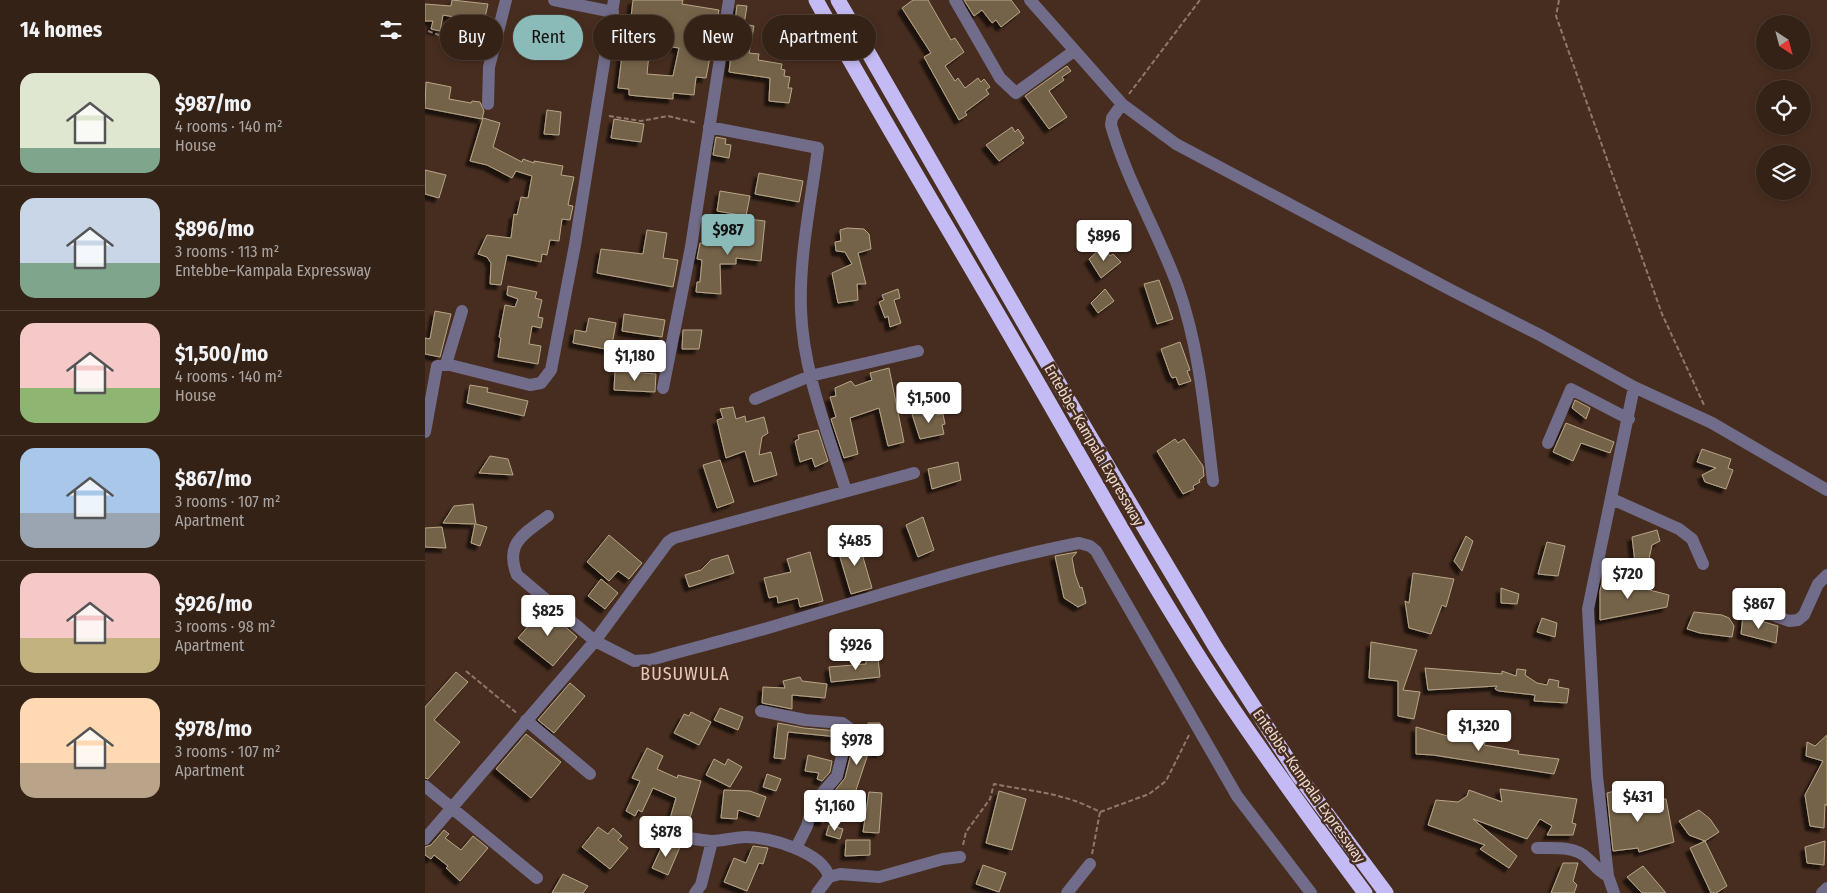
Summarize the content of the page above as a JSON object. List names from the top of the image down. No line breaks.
{"streets":{"highway":["Entebbe–Kampala Expressway"]},"districts":["BUSUWULA"],"north":"bottom right","page":{"heading":"14 homes","chip":["Buy","Rent","Filters","New","Apartment"],"list":[{"name":"$987/mo","note":"4 rooms · 140 m² · House"},{"name":"$896/mo","note":"3 rooms · 113 m² · Entebbe–Kampala Expressway"},{"name":"$1,500/mo","note":"4 rooms · 140 m² · House"},{"name":"$867/mo","note":"3 rooms · 107 m² · Apartment"},{"name":"$926/mo","note":"3 rooms · 98 m² · Apartment"},{"name":"$978/mo","note":"3 rooms · 107 m² · Apartment"}],"price":["$987","$896","$1,180","$1,500","$485","$720","$867","$825","$926","$1,320","$978","$431","$1,160","$878"]}}
